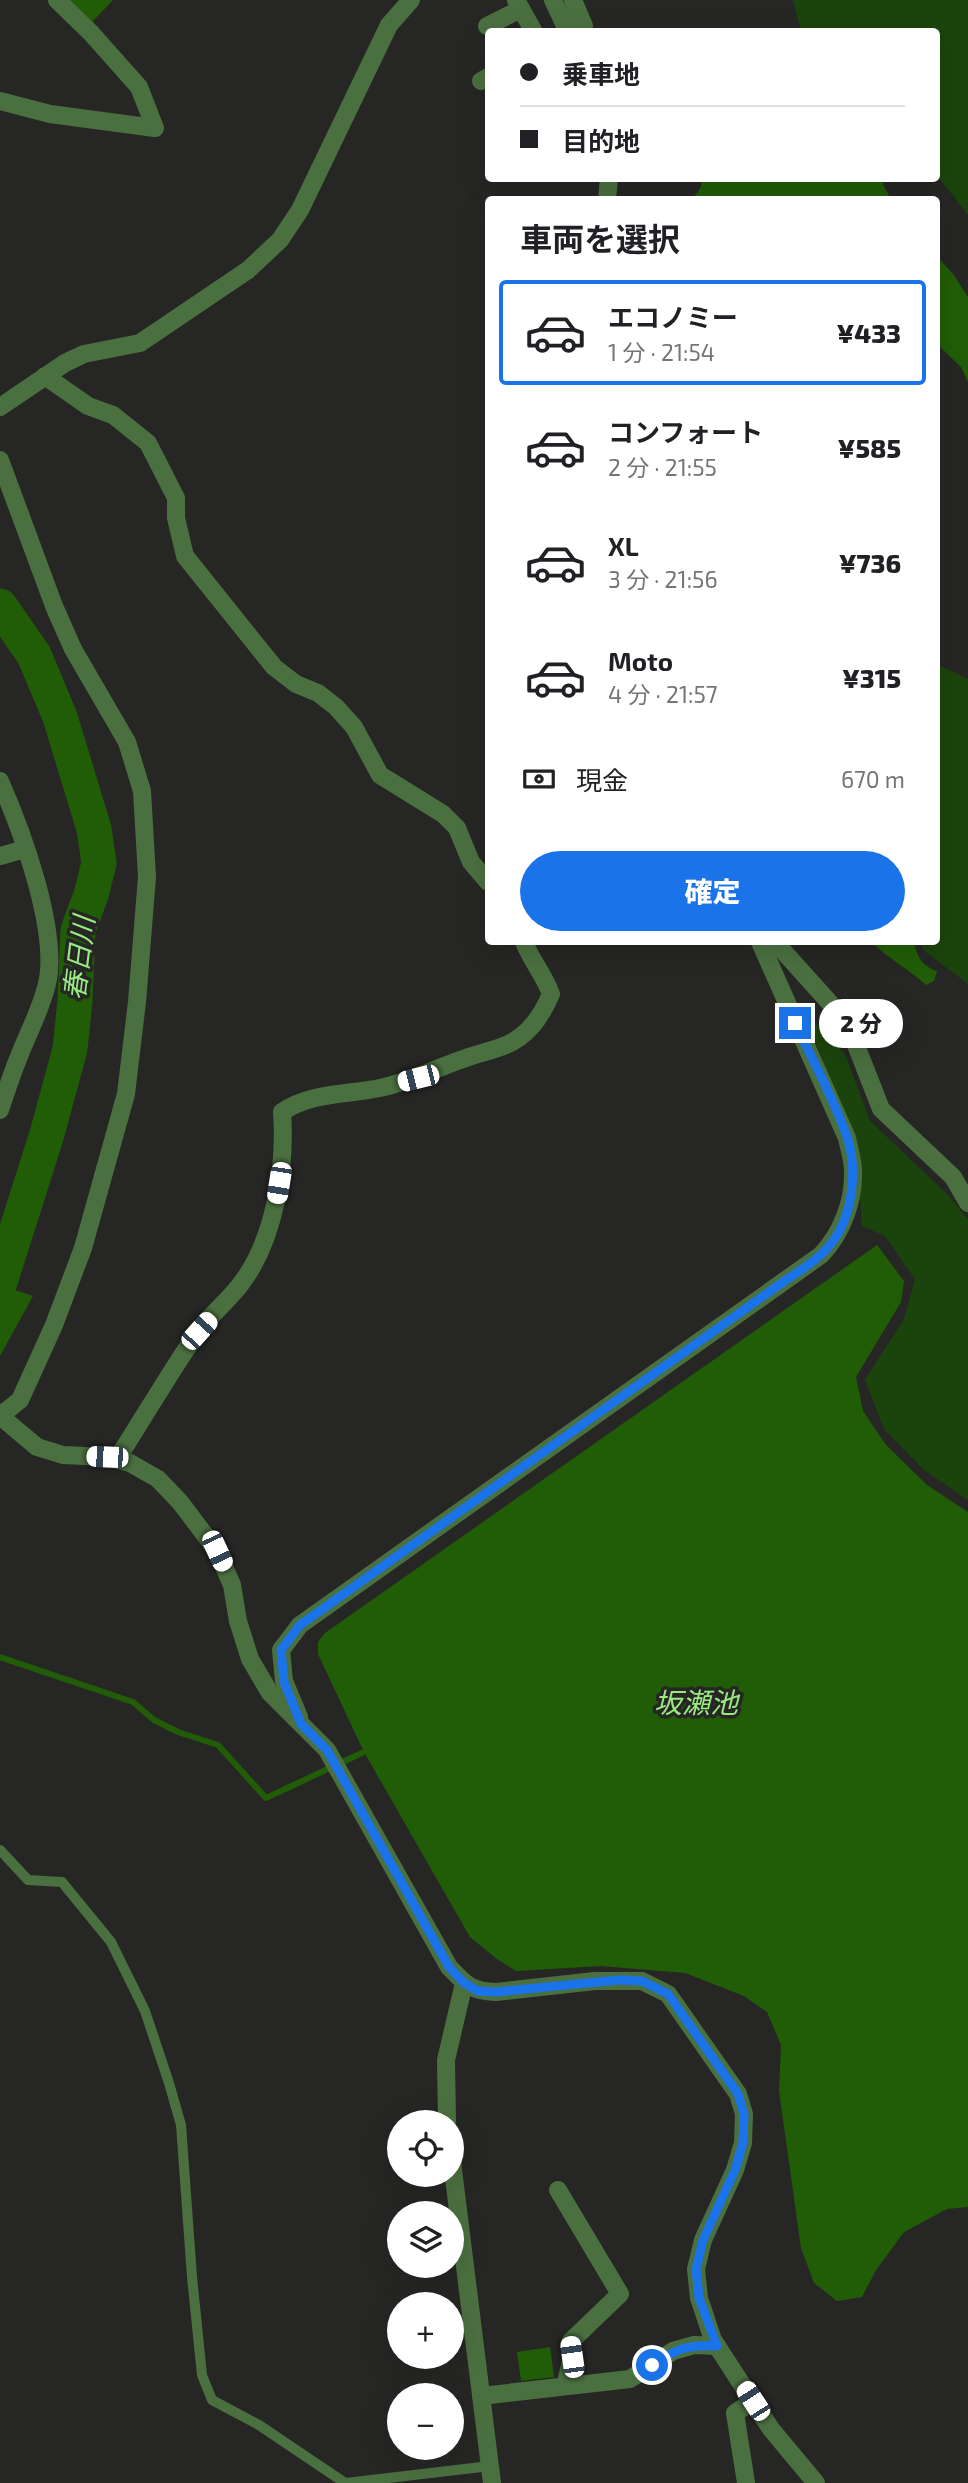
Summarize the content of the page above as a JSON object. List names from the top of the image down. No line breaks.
{"water":["春日川","坂瀬池"],"page":{"banner":["乗車地","目的地"],"heading":"車両を選択","list":[{"name":"エコノミー","note":"1 分 · 21:54","value":"¥433"},{"name":"コンフォート","note":"2 分 · 21:55","value":"¥585"},{"name":"XL","note":"3 分 · 21:56","value":"¥736"},{"name":"Moto","note":"4 分 · 21:57","value":"¥315"}],"pay":["現金","670 m"],"buttons":"確定","bubble":"2 分","map_buttons":["+","−"]}}
